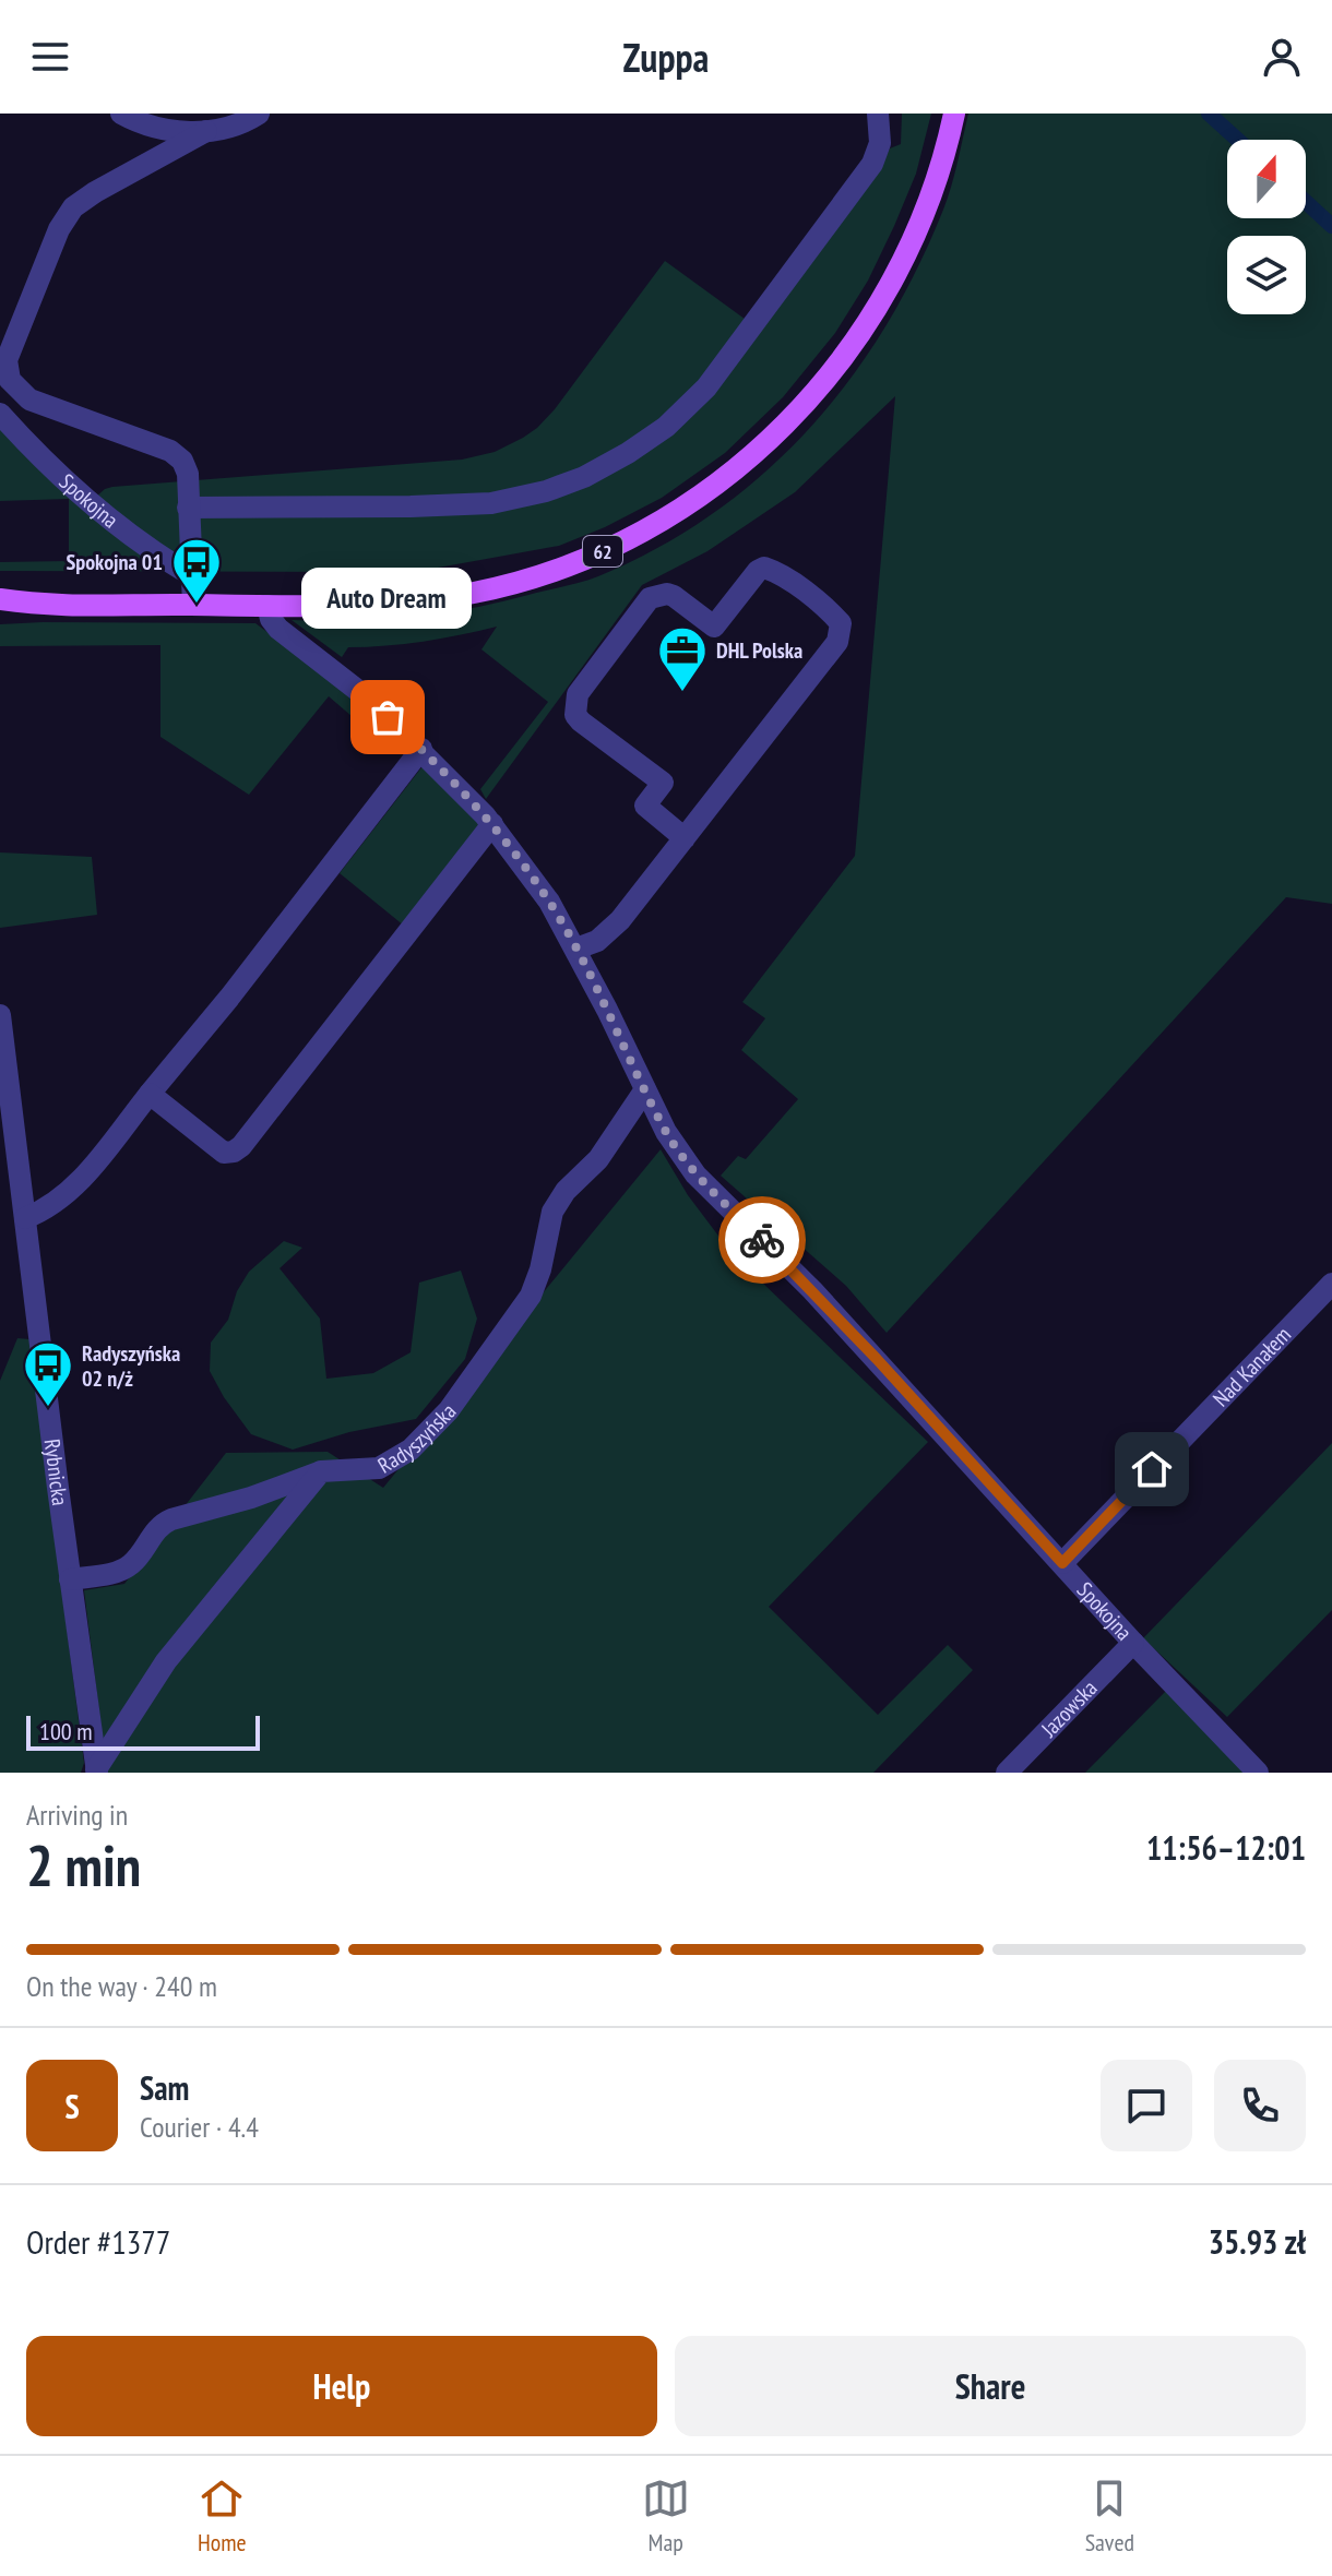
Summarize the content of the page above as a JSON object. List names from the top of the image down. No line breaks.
{"streets":{"main road":["62"],"street":["Spokojna","Nad Kanałem","Radyszyńska","Rybnicka","Jazowska"]},"crossings":[["Spokojna","62"],["Spokojna","Nad Kanałem"],["Spokojna","Radyszyńska"],["Spokojna","Jazowska"],["Radyszyńska","Rybnicka"]],"places":{"bus stop":["Spokojna 01","Radyszyńska 02 n/ż"],"office":["DHL Polska"],"other":["Auto Dream"]},"scale_bar":"100 m","north":"top","page":{"header":"Zuppa","bubble":"Auto Dream","scale":"100 m","heading":["2 min","Arriving in","11:56–12:01"],"panel":["Sam","Courier · 4.4","Order #1377","35.93 zł"],"bar":"On the way · 240 m","round":"S","buttons":["Help","Share"],"tabs":["Home","Map","Saved"]}}
